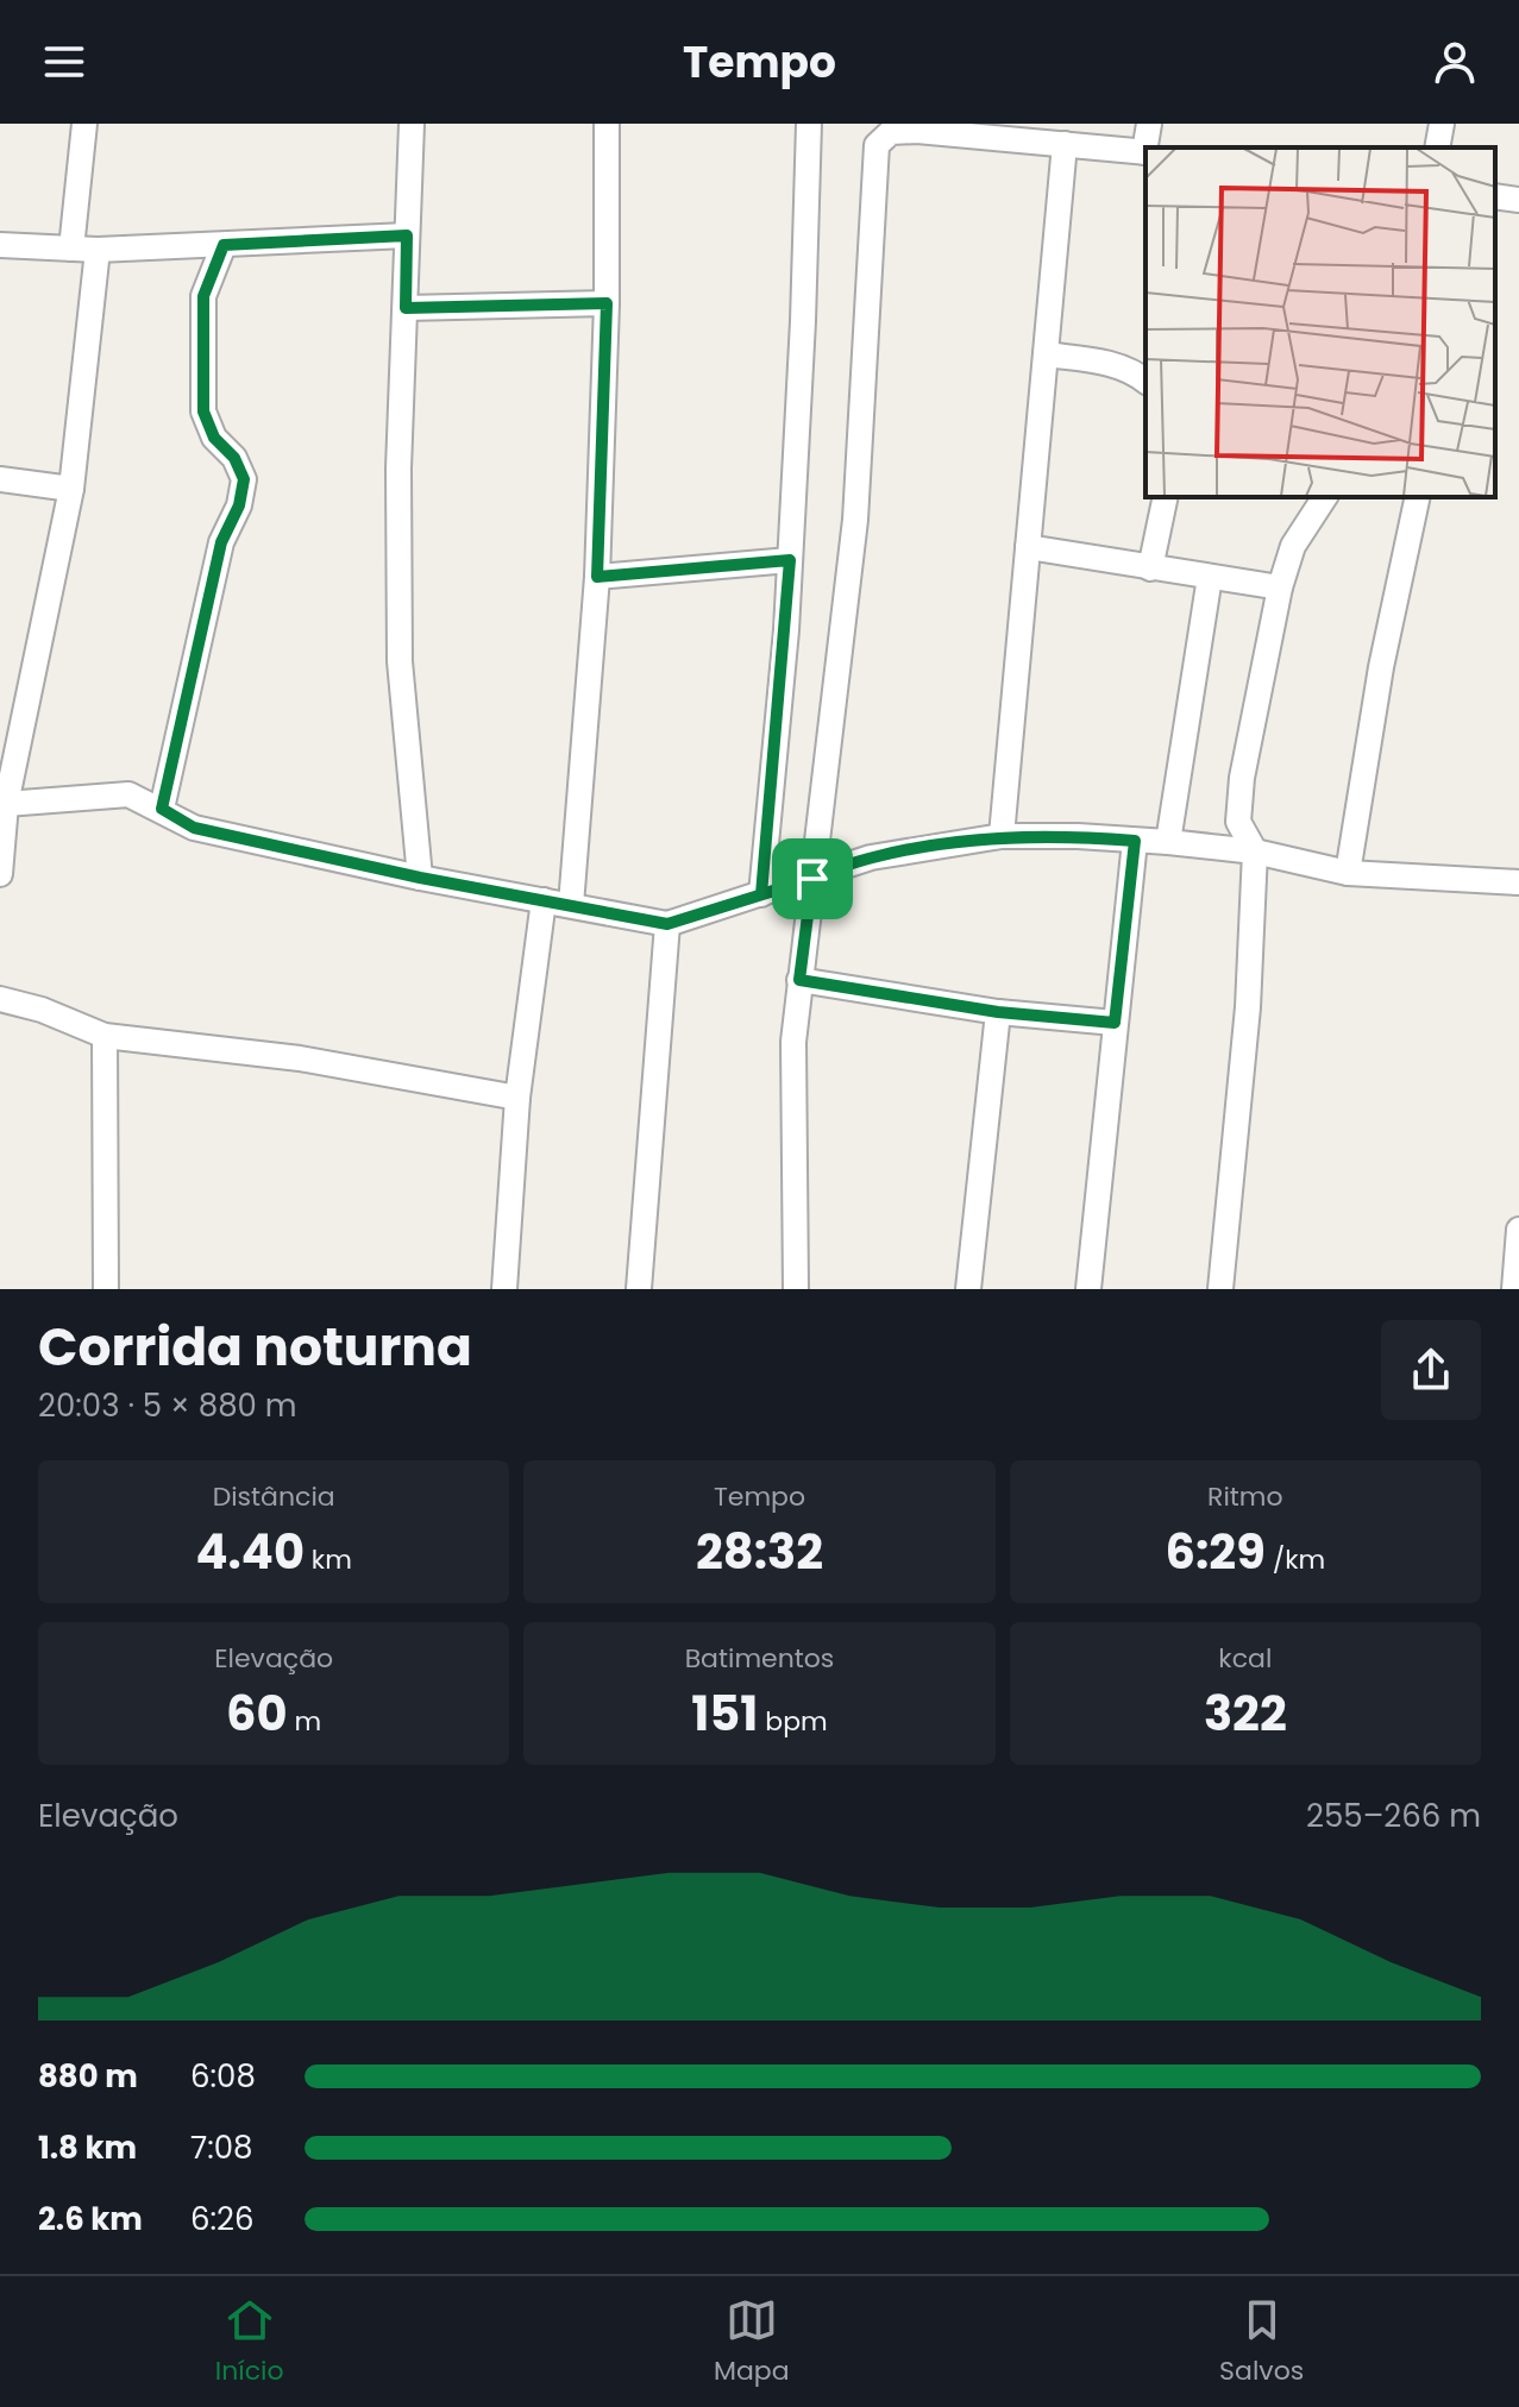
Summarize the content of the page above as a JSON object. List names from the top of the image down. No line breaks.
{"page":{"header":"Tempo","heading":["Corrida noturna","20:03 · 5 × 880 m"],"stats":[["Distância","4.40 km"],["Tempo","28:32"],["Ritmo","6:29 /km"],["Elevação","60 m"],["Batimentos","151 bpm"],["kcal","322"]],"chart":["Elevação","255–266 m"],"list":[{"name":"880 m","note":"6:08"},{"name":"1.8 km","note":"7:08"},{"name":"2.6 km","note":"6:26"}],"tabs":["Início","Mapa","Salvos"]}}
